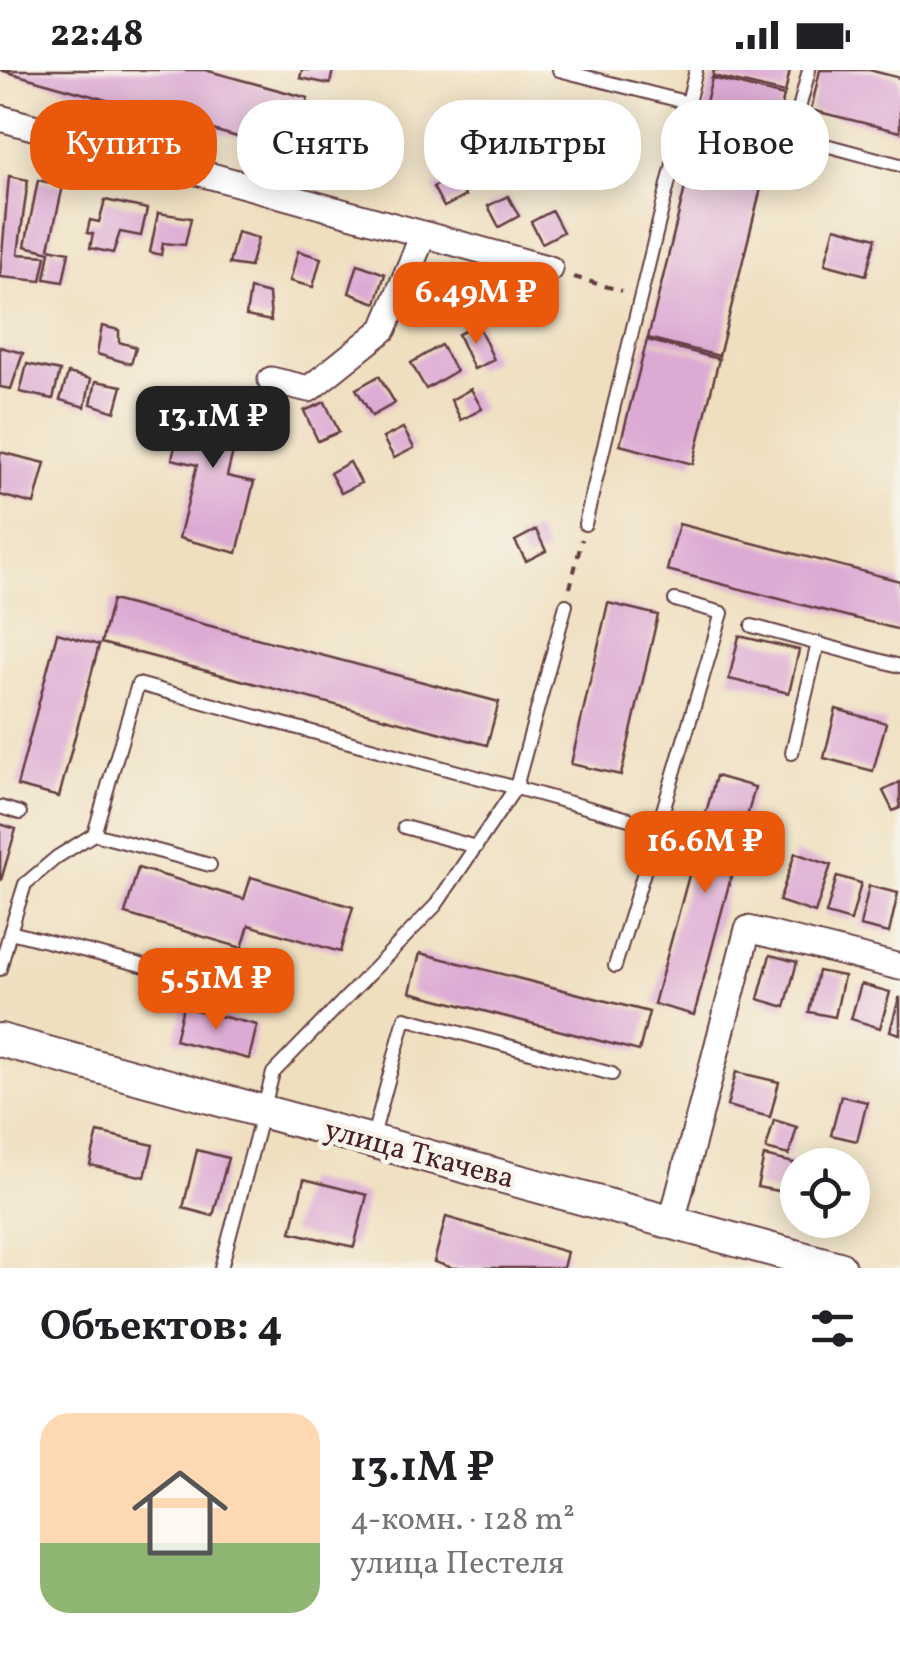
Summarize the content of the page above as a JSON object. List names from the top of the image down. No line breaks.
{"streets":{"street":["улица Ткачева"]},"page":{"status":"22:48","chip":["Купить","Снять","Фильтры","Новое"],"price":["6.49M ₽","13.1M ₽","16.6M ₽","5.51M ₽"],"heading":"Объектов: 4","list":[{"name":"13.1M ₽","note":"4-комн. · 128 m² · улица Пестеля"}]}}
